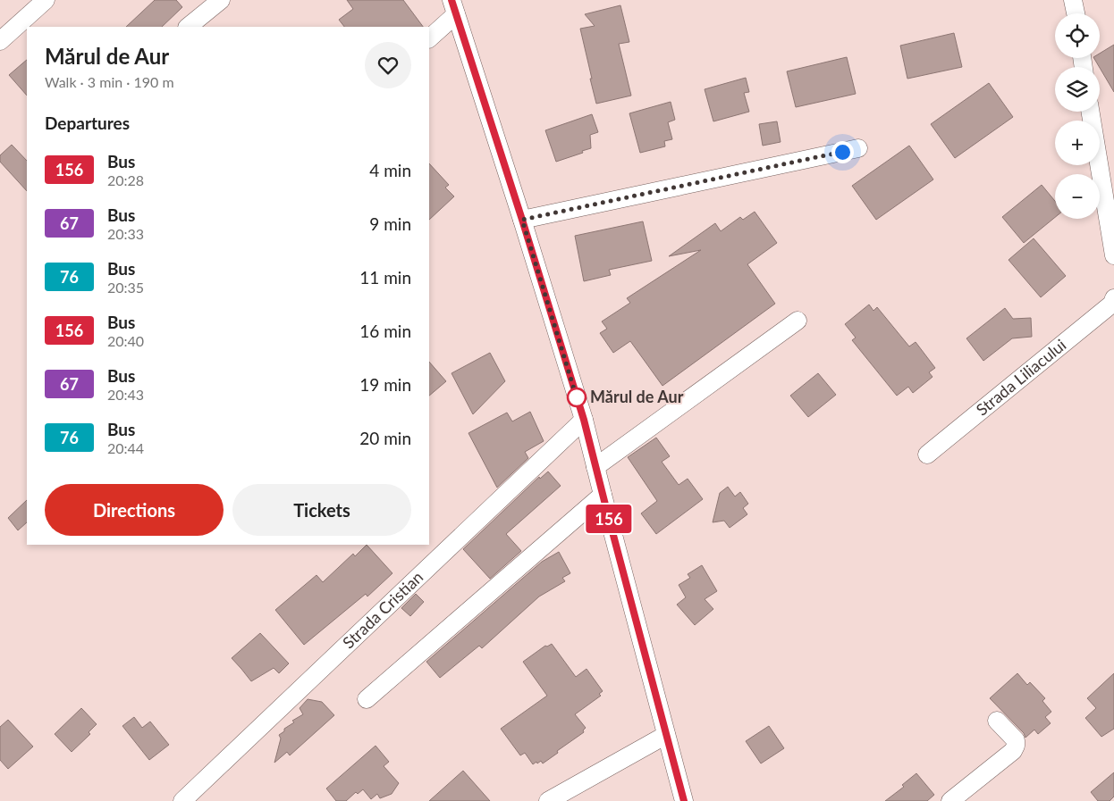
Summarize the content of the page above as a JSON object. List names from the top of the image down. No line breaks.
{"streets":{"street":["Strada Liliacului","Strada Cristian"]},"places":["Mărul de Aur"],"lines":["bus line 156"],"page":{"on_map":"156","map_buttons":["+","−"],"heading":[["Mărul de Aur","Walk · 3 min · 190 m"],"Departures"],"list":[{"mark":"156","name":"Bus","note":"20:28","value":"4 min"},{"mark":"67","name":"Bus","note":"20:33","value":"9 min"},{"mark":"76","name":"Bus","note":"20:35","value":"11 min"},{"mark":"156","name":"Bus","note":"20:40","value":"16 min"},{"mark":"67","name":"Bus","note":"20:43","value":"19 min"},{"mark":"76","name":"Bus","note":"20:44","value":"20 min"}],"buttons":["Directions","Tickets"]}}
